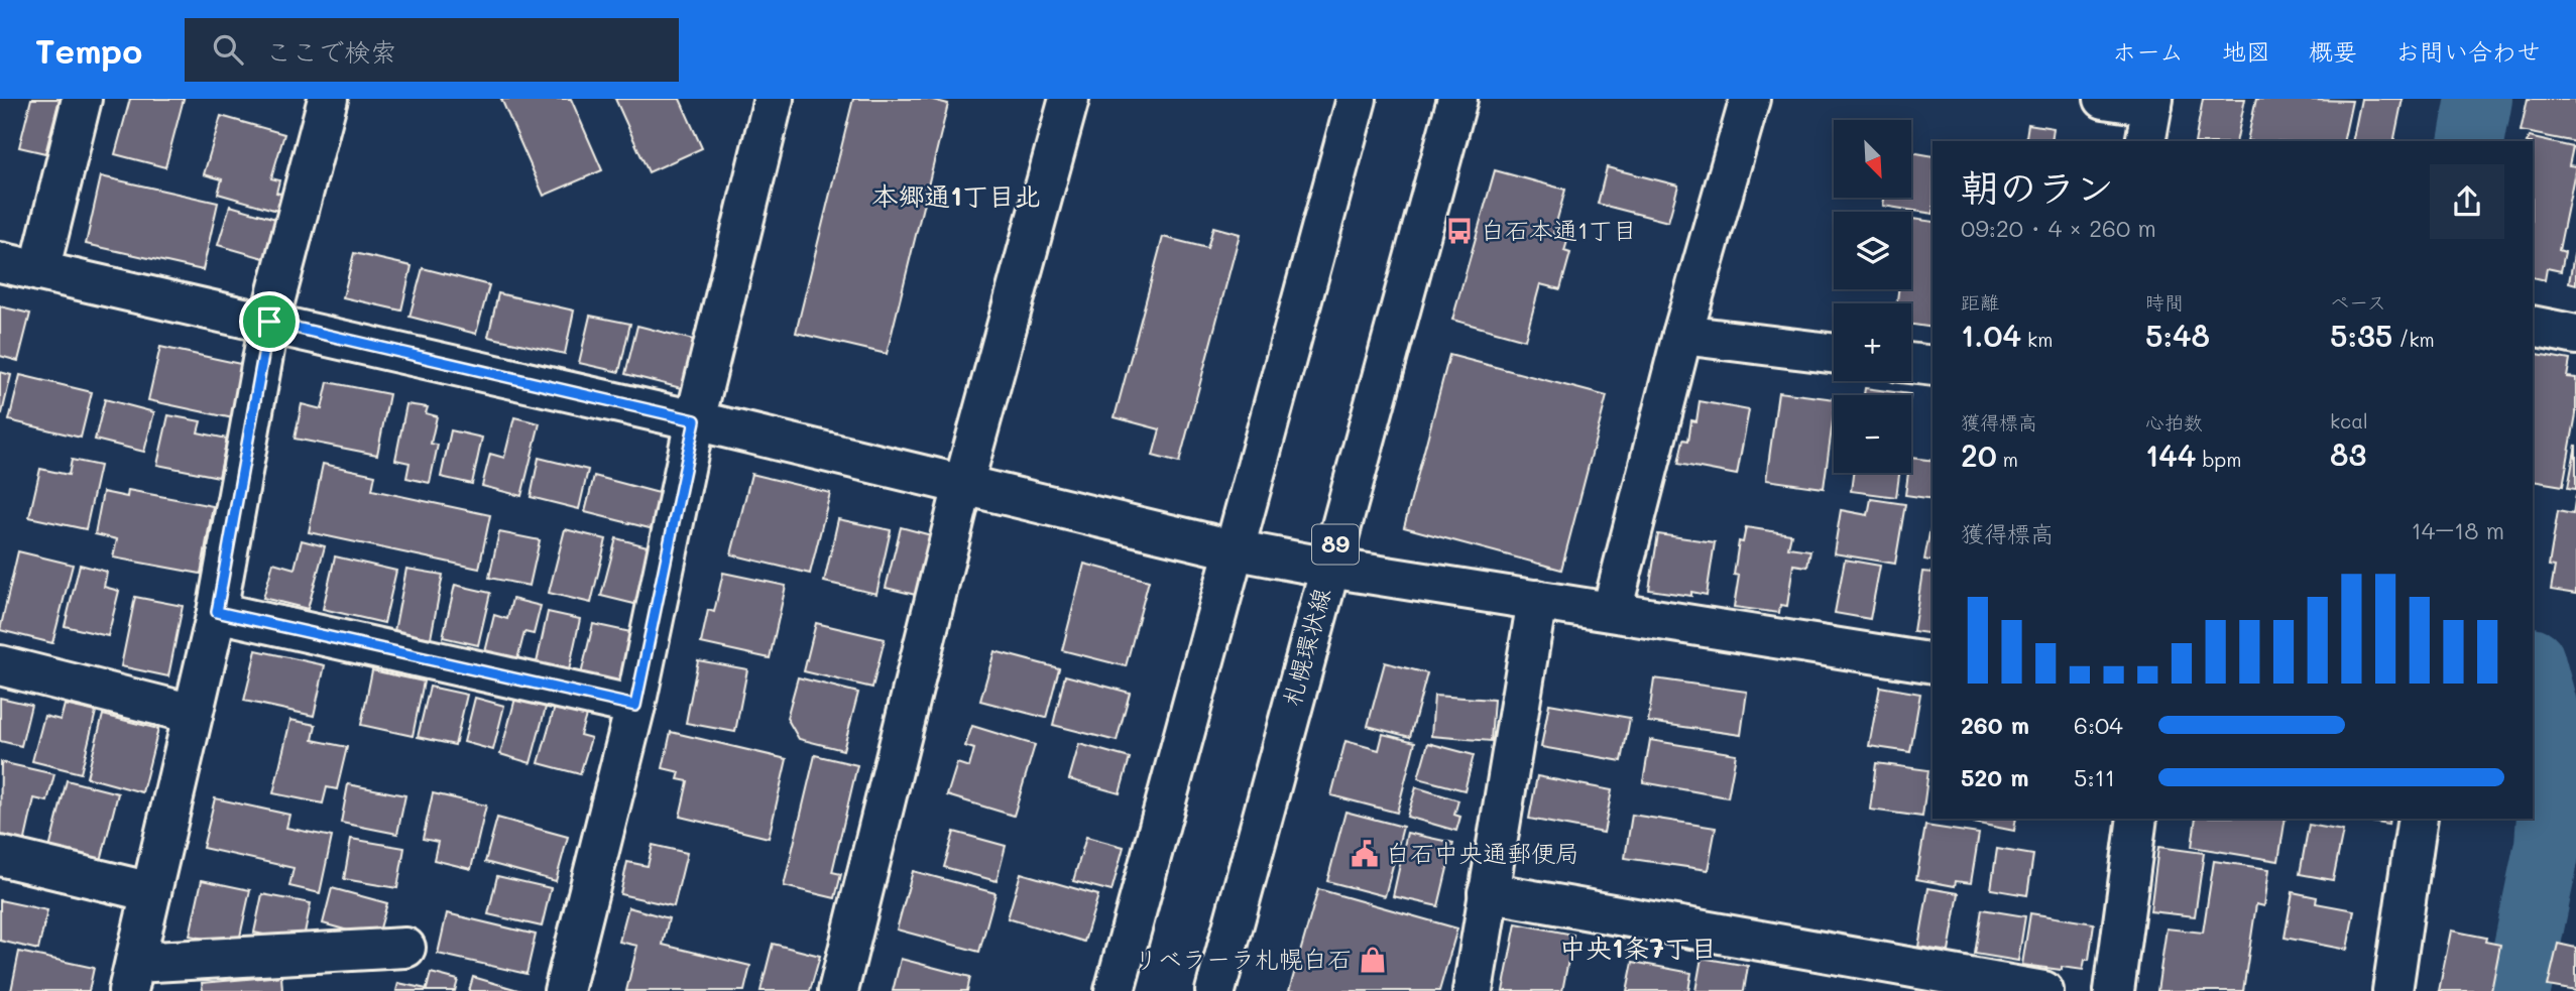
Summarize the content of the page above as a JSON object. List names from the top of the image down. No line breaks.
{"streets":{"street":["89","札幌環状線"]},"districts":["本郷通1丁目北","中央1条7丁目"],"places":{"bus stop":["白石本通1丁目"],"public building":["白石中央通郵便局"],"shop":["リベラーラ札幌白石"]},"north":"bottom right","page":{"header":"Tempo","search":"ここで検索","nav":["ホーム","地図","概要","お問い合わせ"],"map_buttons":["+","−"],"heading":["朝のラン","09:20 · 4 × 260 m"],"stats":[["距離","1.04 km"],["時間","5:48"],["ペース","5:35 /km"],["獲得標高","20 m"],["心拍数","144 bpm"],["kcal","83"]],"chart":["獲得標高","14–18 m"],"list":[{"name":"260 m","note":"6:04"},{"name":"520 m","note":"5:11"}]}}
